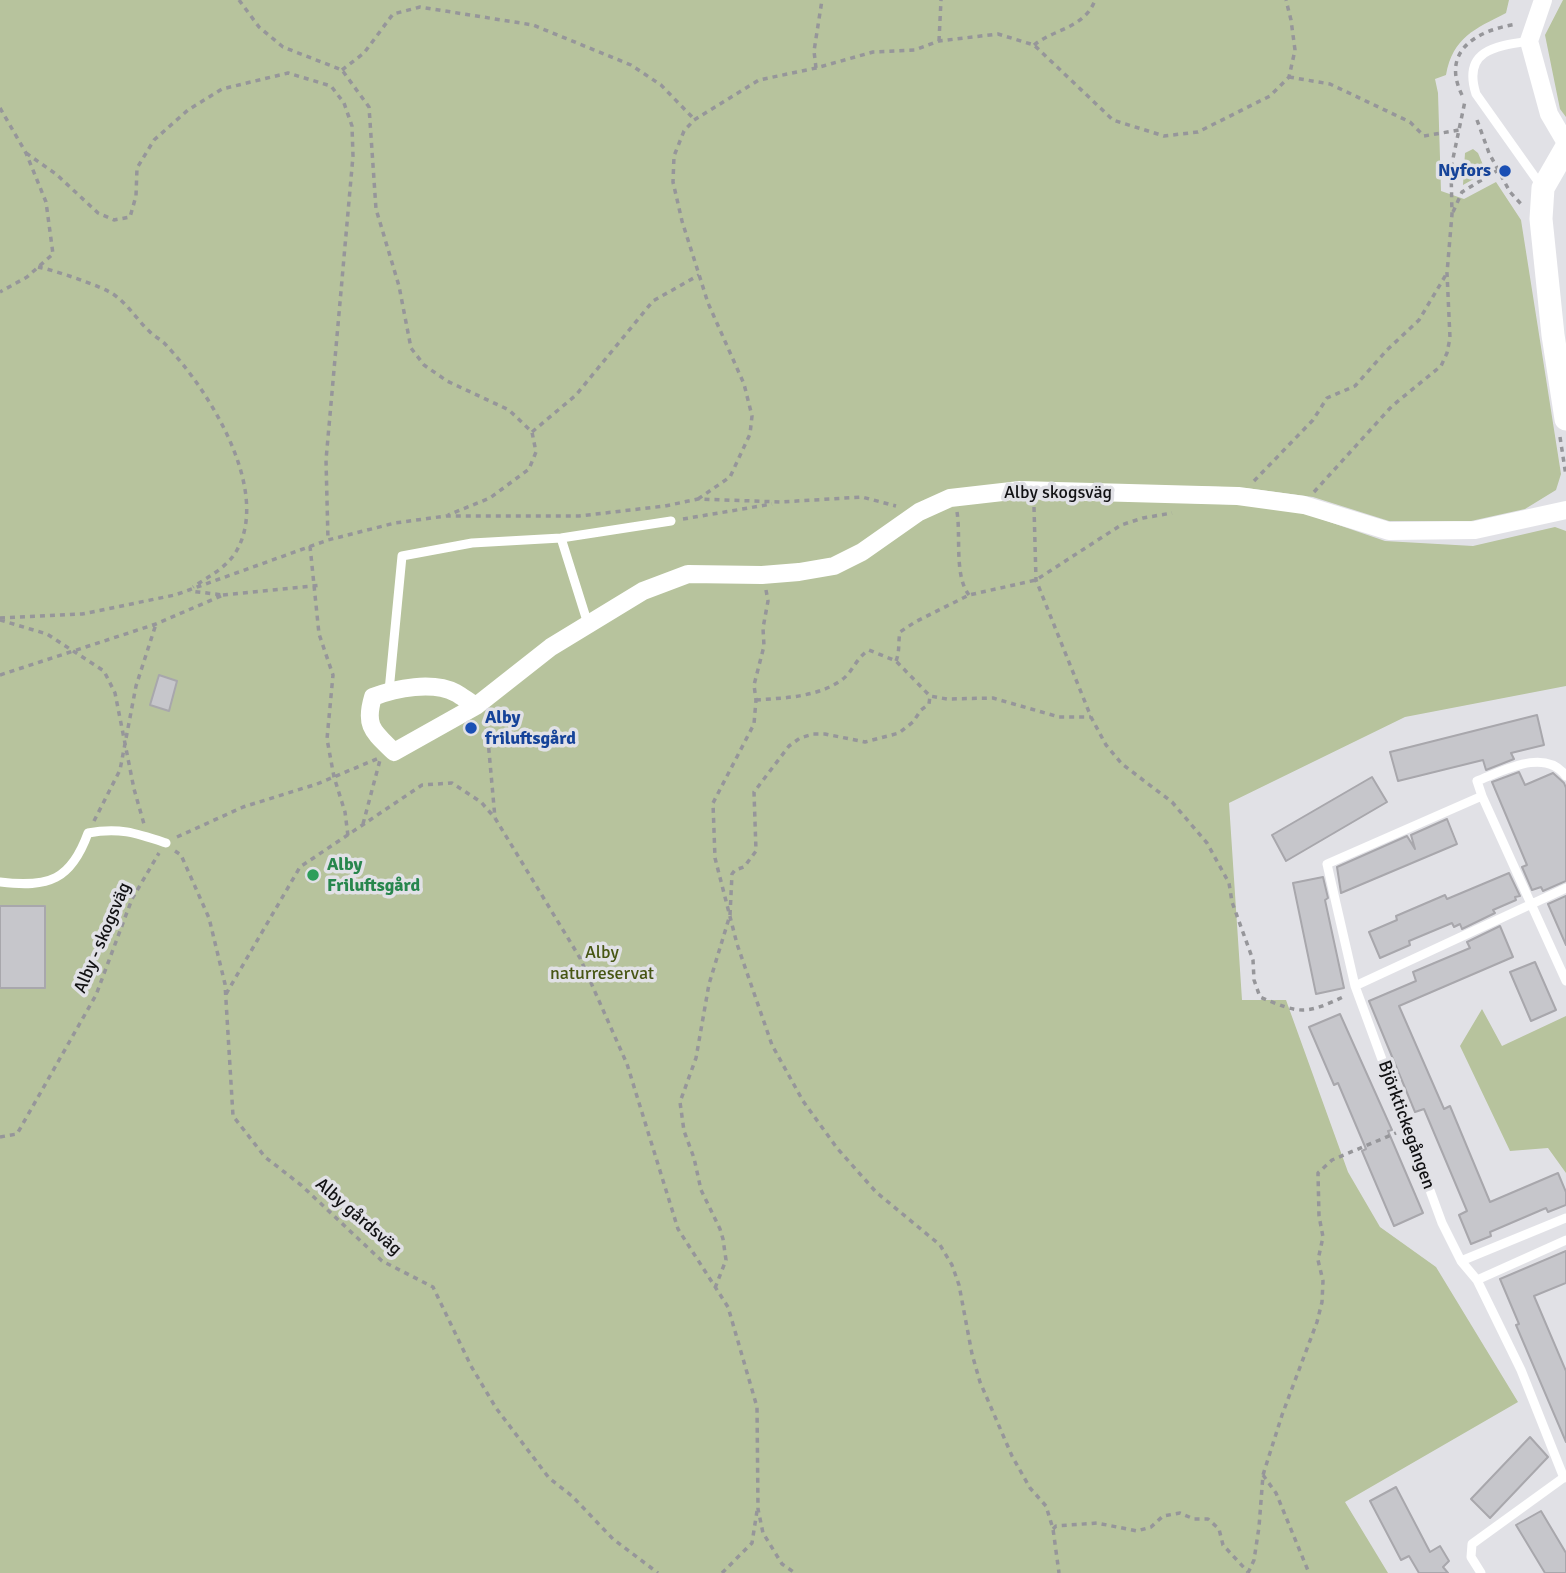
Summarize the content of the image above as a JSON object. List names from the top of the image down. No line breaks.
{"streets":{"street":["Alby skogsväg"],"lane":["Björktickegången"],"path":["Alby - skogsväg","Alby gårdsväg"]},"parks":["Alby naturreservat"],"places":["Nyfors","Alby friluftsgård","Alby Friluftsgård"]}
